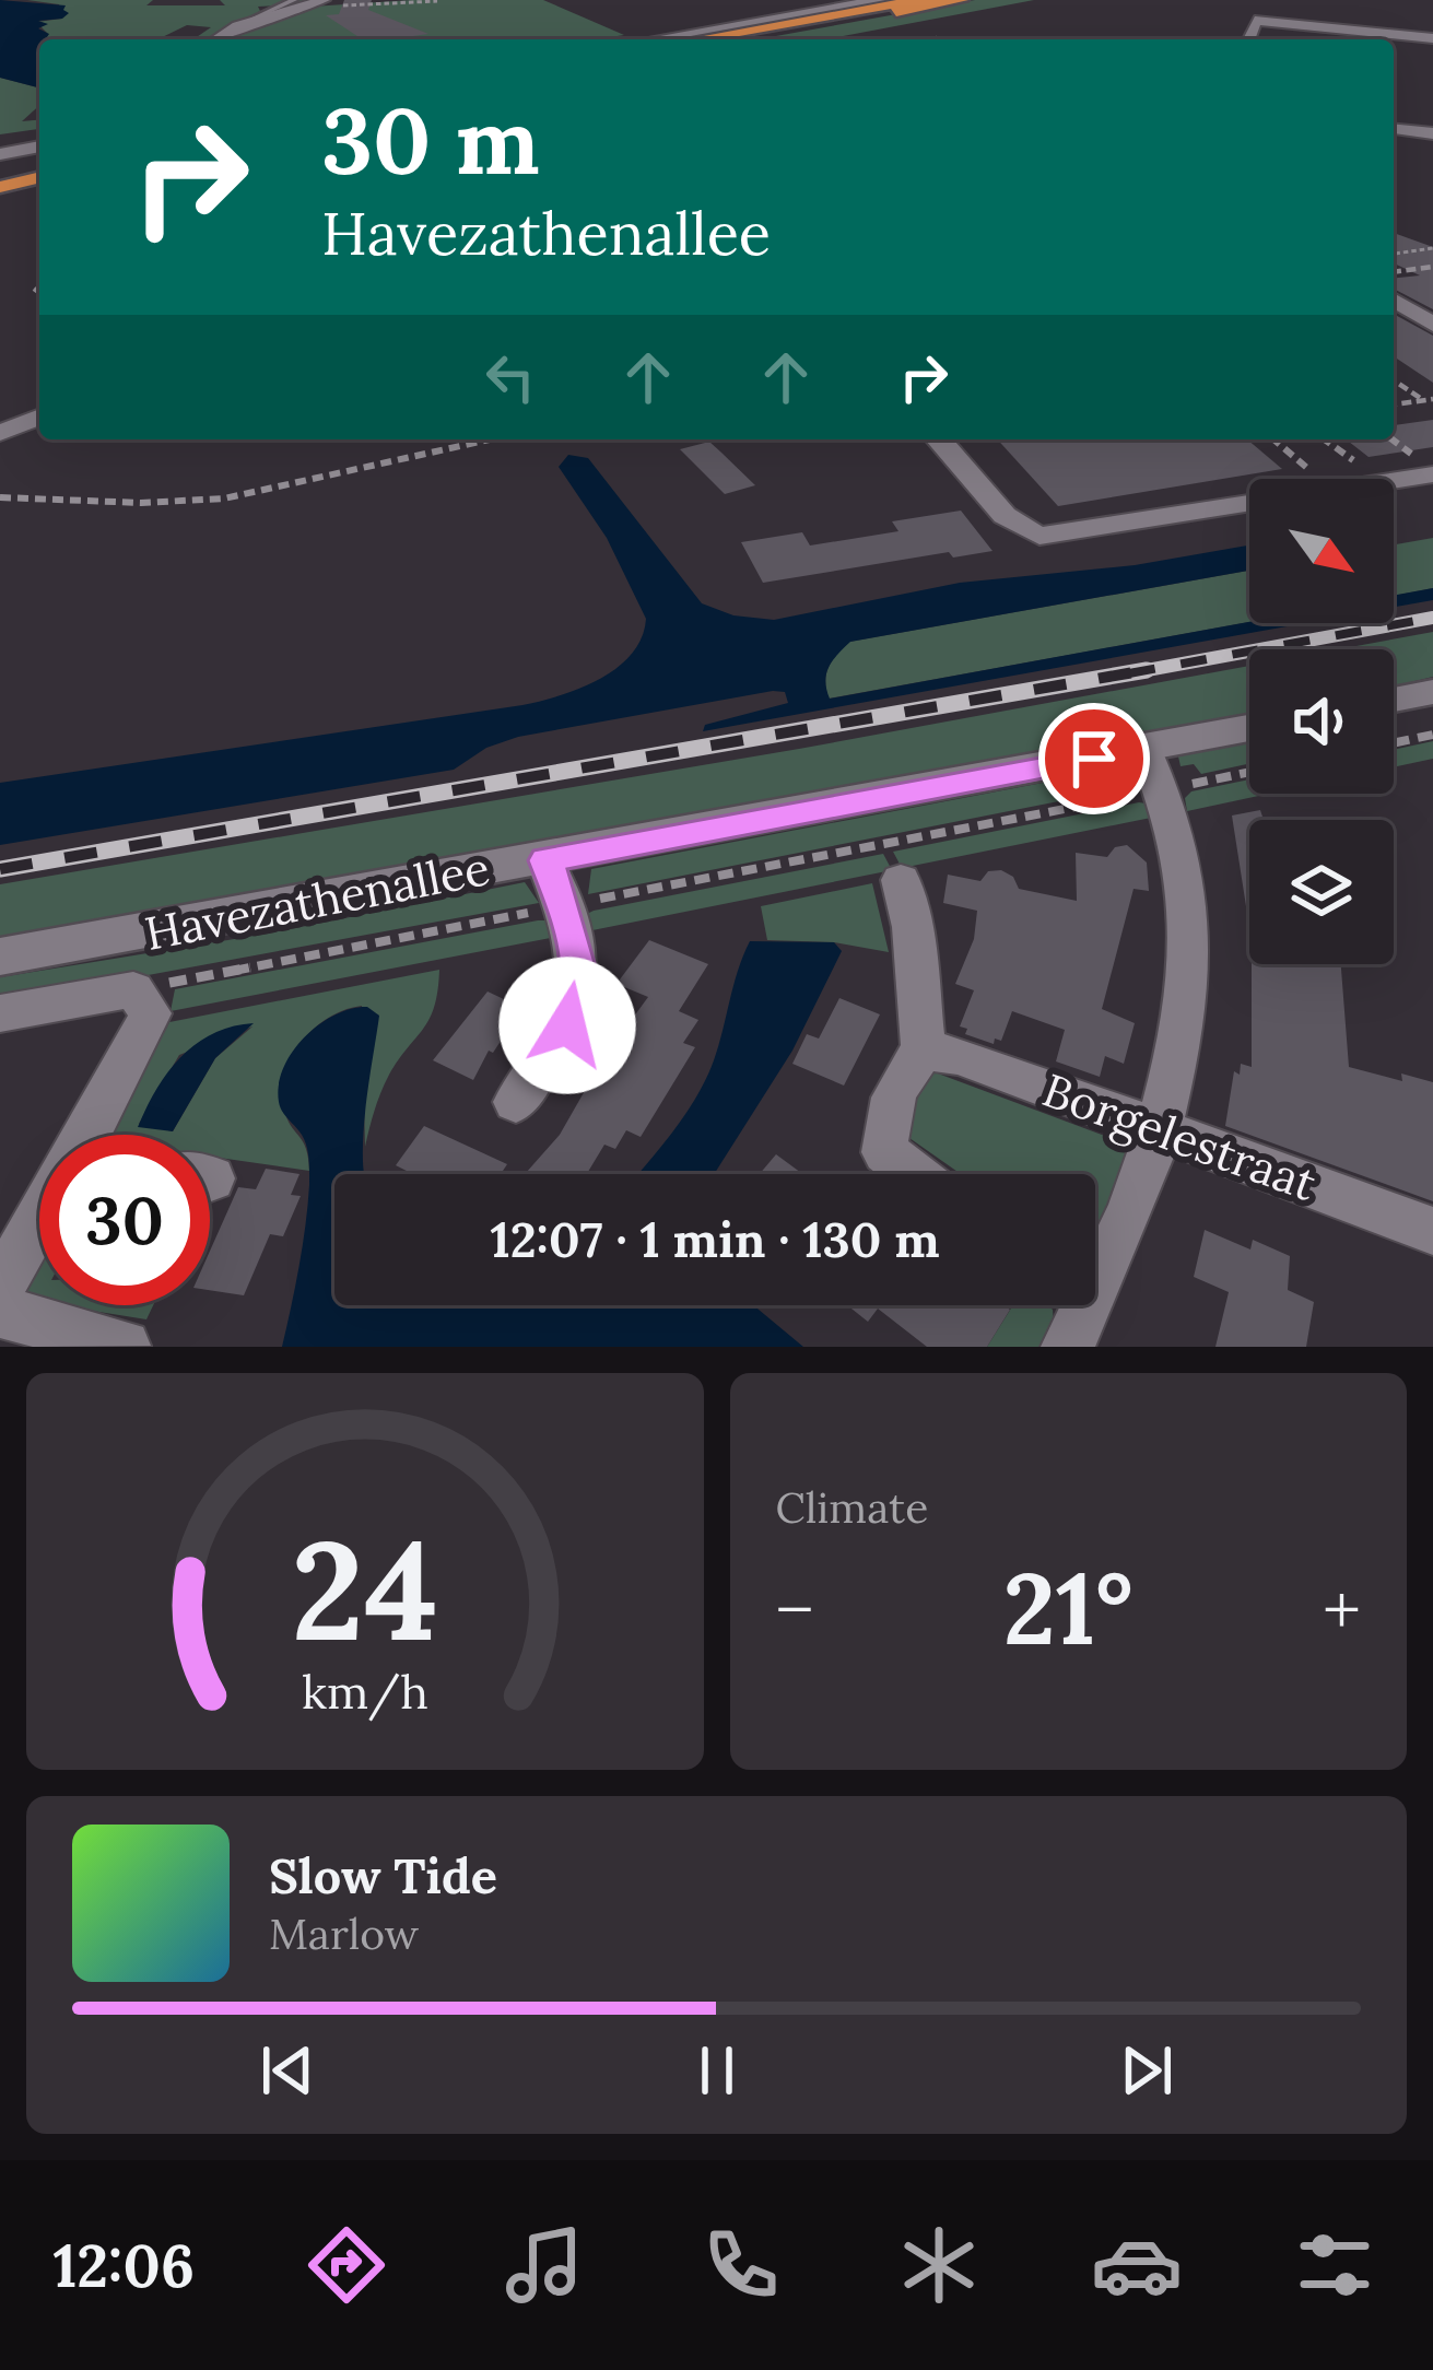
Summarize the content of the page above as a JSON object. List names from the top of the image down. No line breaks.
{"streets":{"main road":["Havezathenallee"],"street":["Borgelestraat"]},"north":"bottom right","page":{"turn":["30 m","Havezathenallee"],"limit":"30","trip":"12:07 · 1 min · 130 m","tile":"Climate","heat":["−","21°","+"],"song":["Slow Tide","Marlow"],"tabs":"12:06","gauge":["24","km/h"]}}
